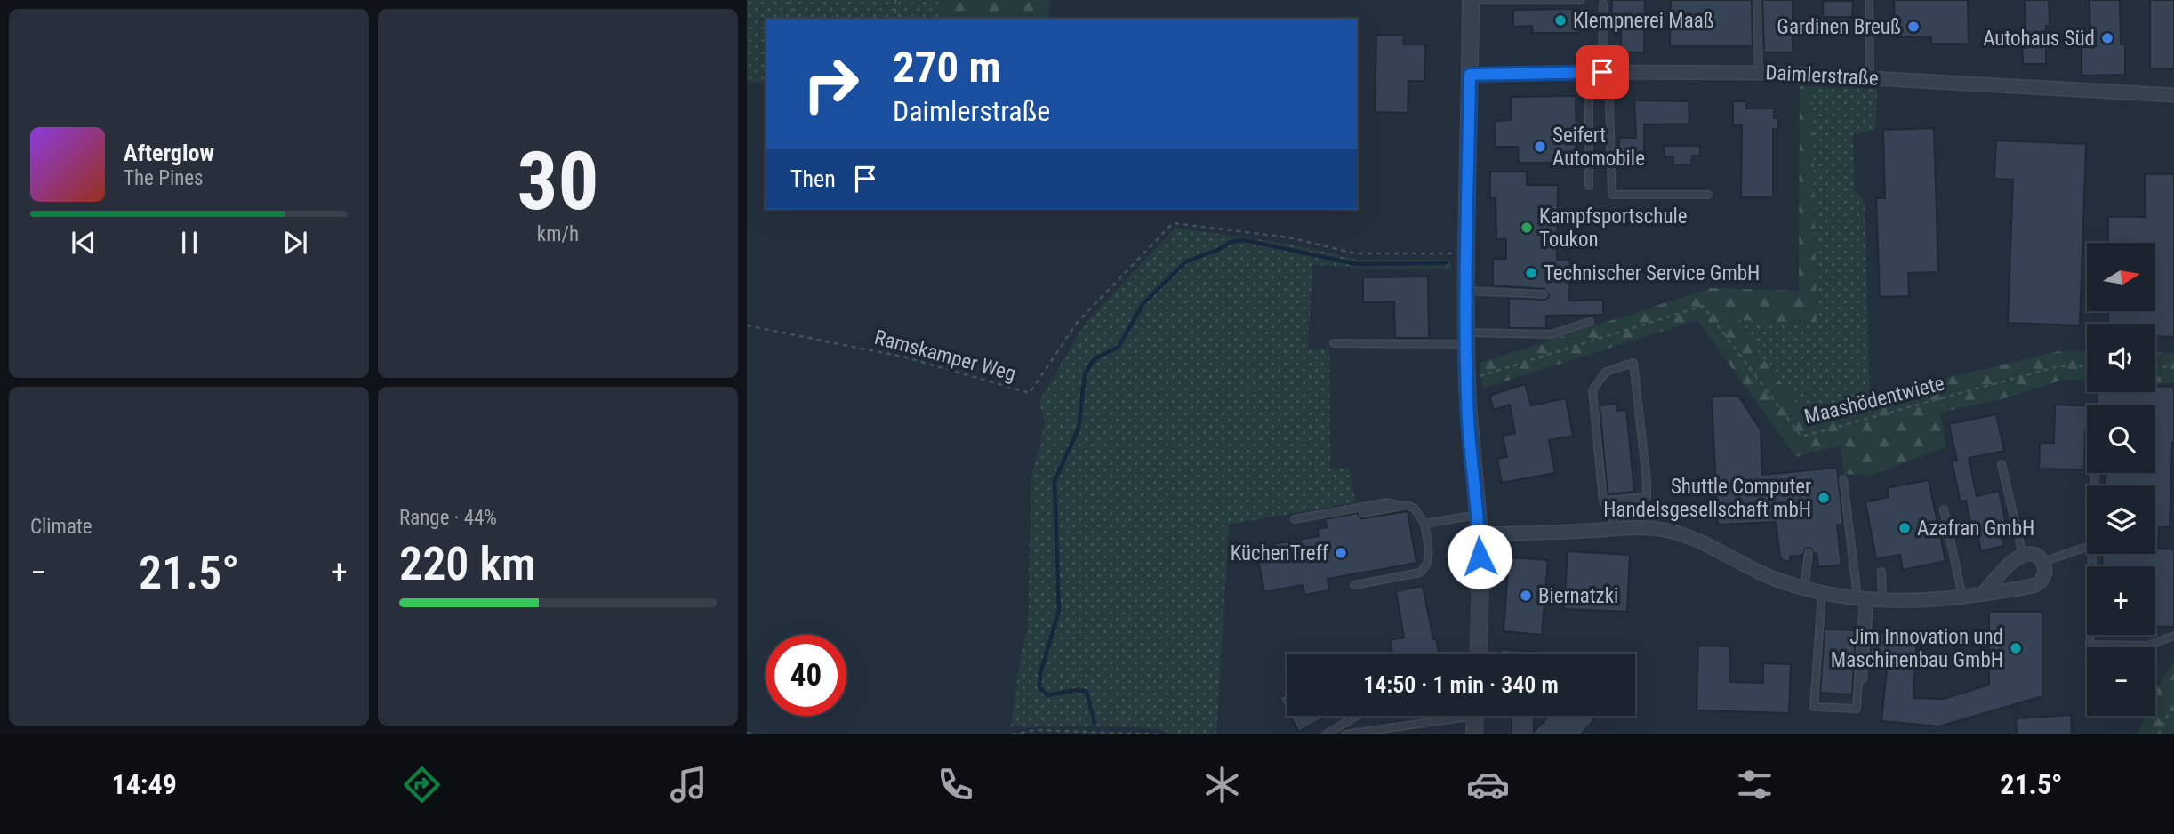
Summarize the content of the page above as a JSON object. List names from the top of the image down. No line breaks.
{"streets":{"street":["Daimlerstraße"],"path":["Ramskamper Weg","Maashödentwiete"]},"places":["Klempnerei Maaß","Gardinen Breuß","Autohaus Süd","Seifert Automobile","Kampfsportschule Toukon","Technischer Service GmbH","Shuttle Computer Handelsgesellschaft mbH","Azafran GmbH","KüchenTreff","Biernatzki","Jim Innovation und Maschinenbau GmbH"],"north":"right","page":{"tile":[["30","km/h"],"Climate",["Range · 44%","220 km"]],"turn":["270 m","Daimlerstraße"],"song":["Afterglow","The Pines"],"then":"Then","map_buttons":["+","−"],"heat":["−","21.5°","+"],"limit":"40","trip":"14:50 · 1 min · 340 m","tabs":["14:49","21.5°"]}}
